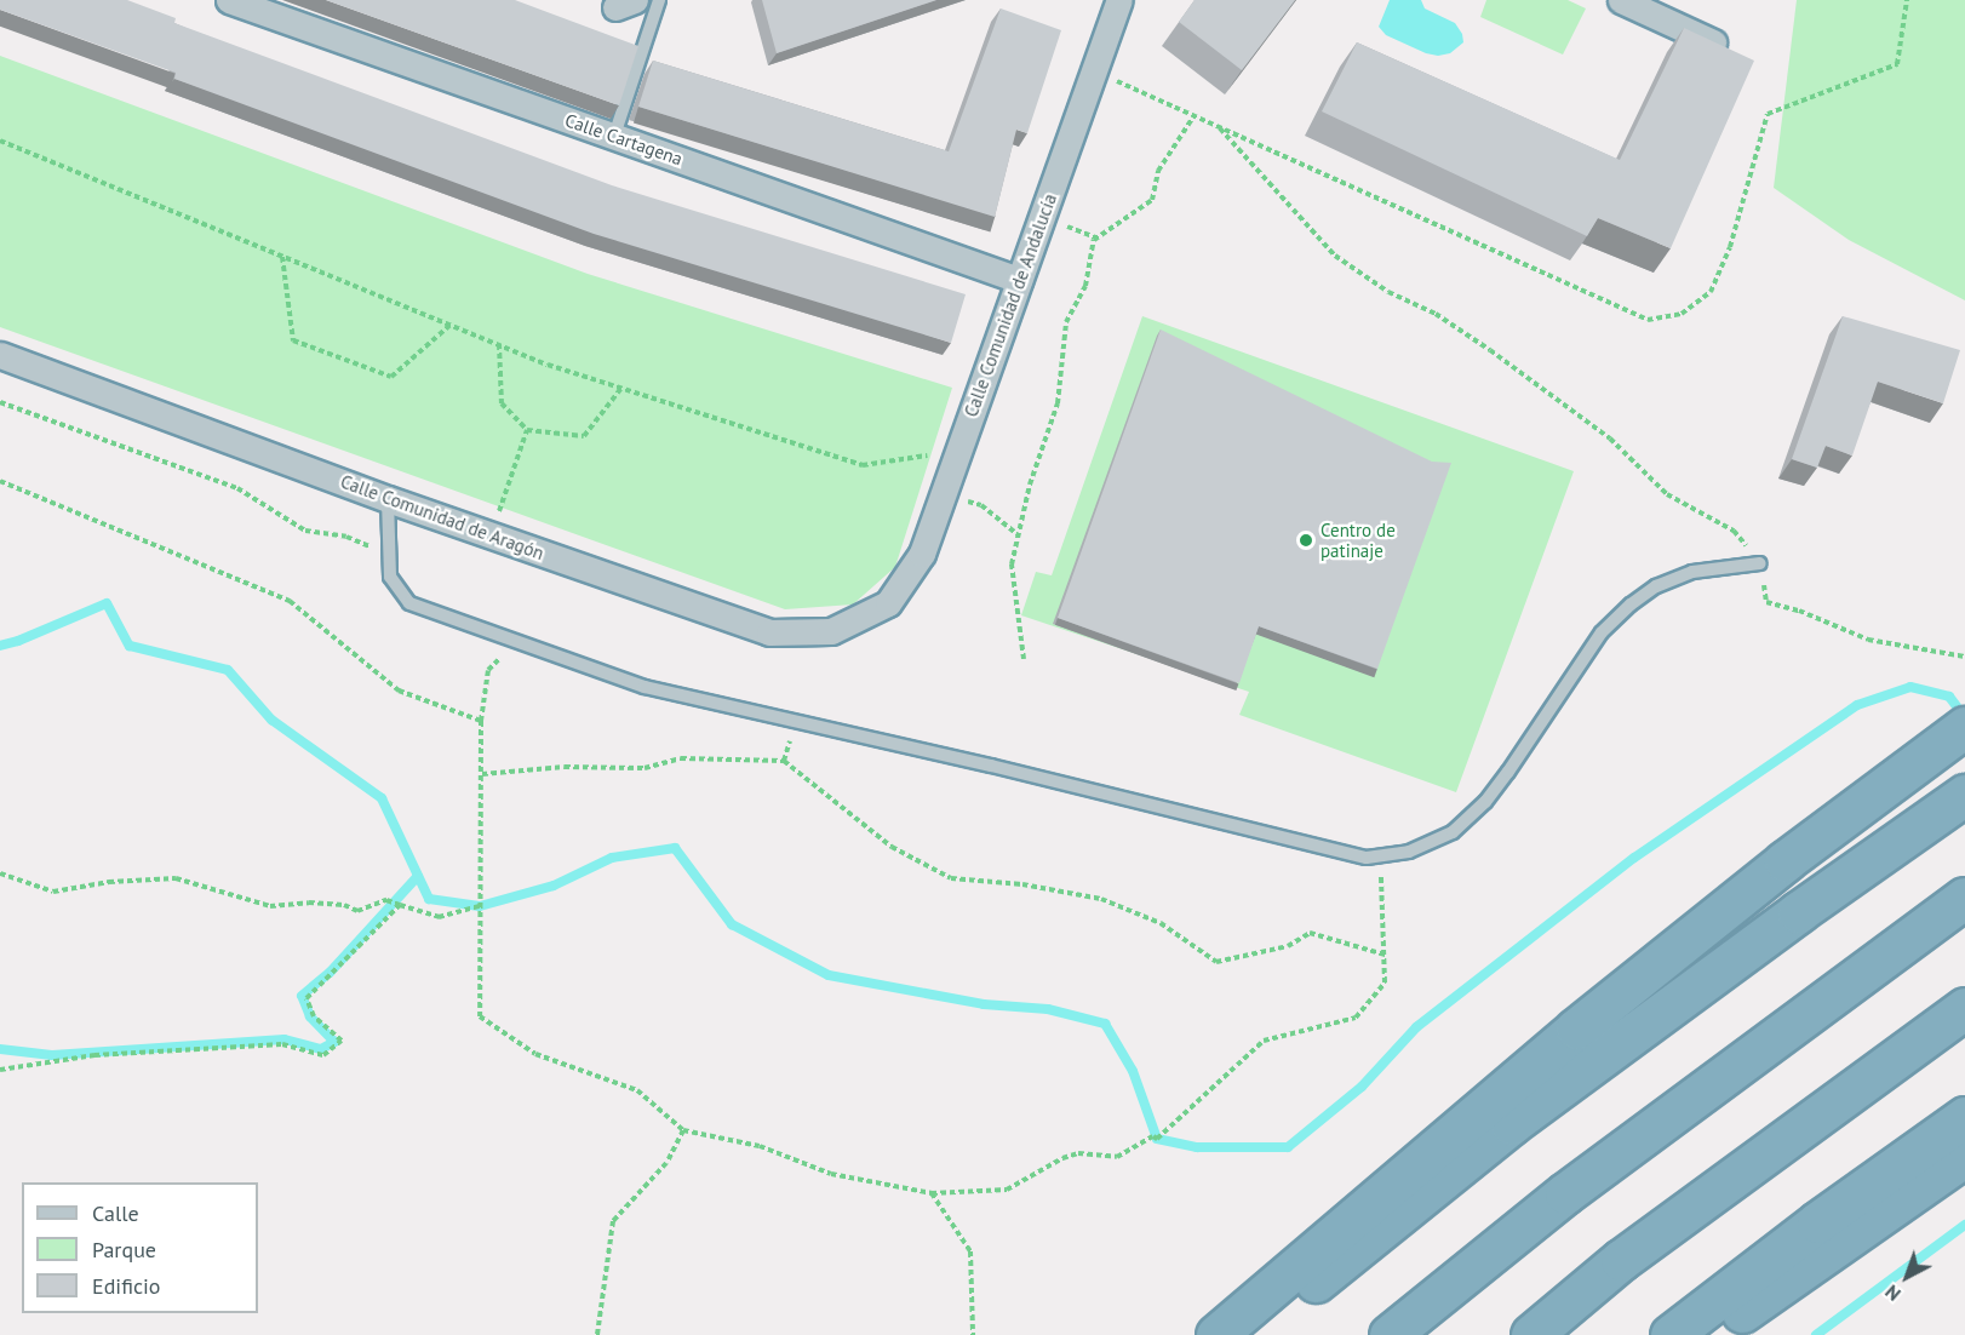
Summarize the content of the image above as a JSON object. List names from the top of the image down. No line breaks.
{"streets":{"street":["Calle Cartagena","Calle Comunidad de Andalucía","Calle Comunidad de Aragón"]},"crossings":[["Calle Cartagena","Calle Comunidad de Andalucía"],["Calle Comunidad de Andalucía","Calle Comunidad de Aragón"]],"places":["Centro de patinaje"],"legend":["Calle","Parque","Edificio"],"north":"bottom left"}
